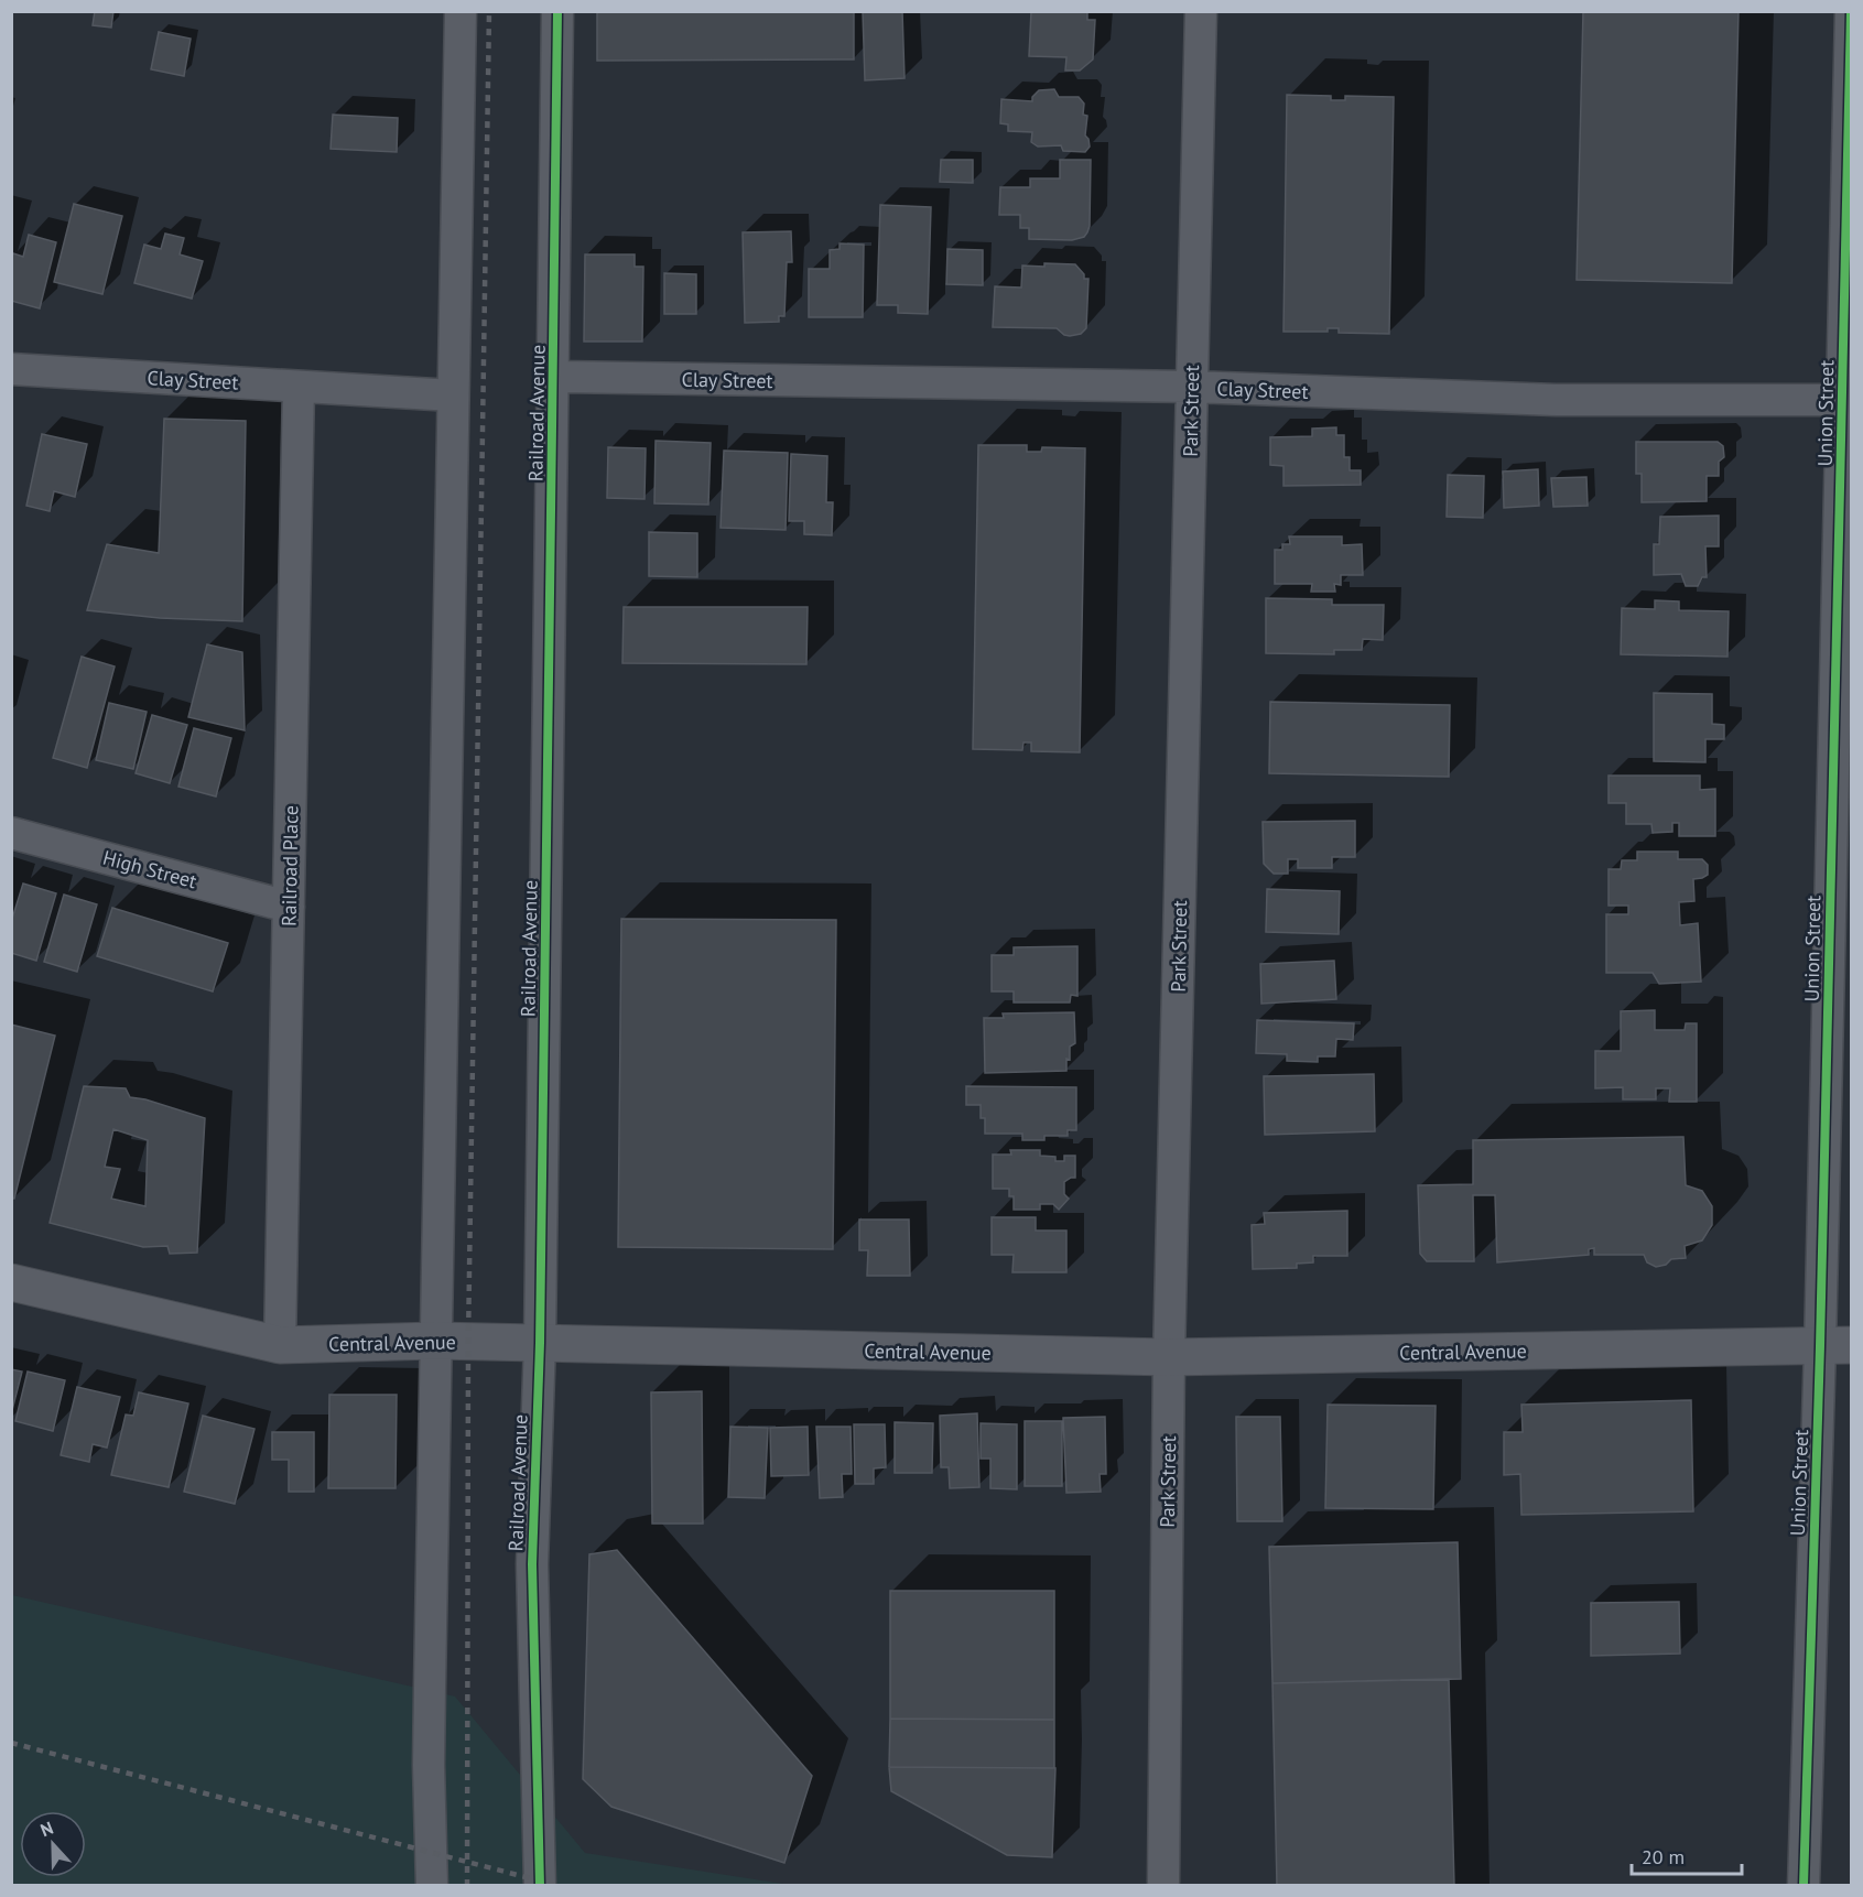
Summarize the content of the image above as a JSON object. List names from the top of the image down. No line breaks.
{"streets":{"street":["Clay Street","Park Street","Railroad Avenue","Union Street","Railroad Place","High Street","Central Avenue"]},"crossings":[["Clay Street","Park Street"],["Clay Street","Railroad Avenue"],["Clay Street","Union Street"],["Clay Street","Railroad Place"],["Park Street","Central Avenue"],["Railroad Avenue","Central Avenue"],["Union Street","Central Avenue"],["Railroad Place","High Street"],["Railroad Place","Central Avenue"]],"scale_bar":"20 m","north":"top"}
